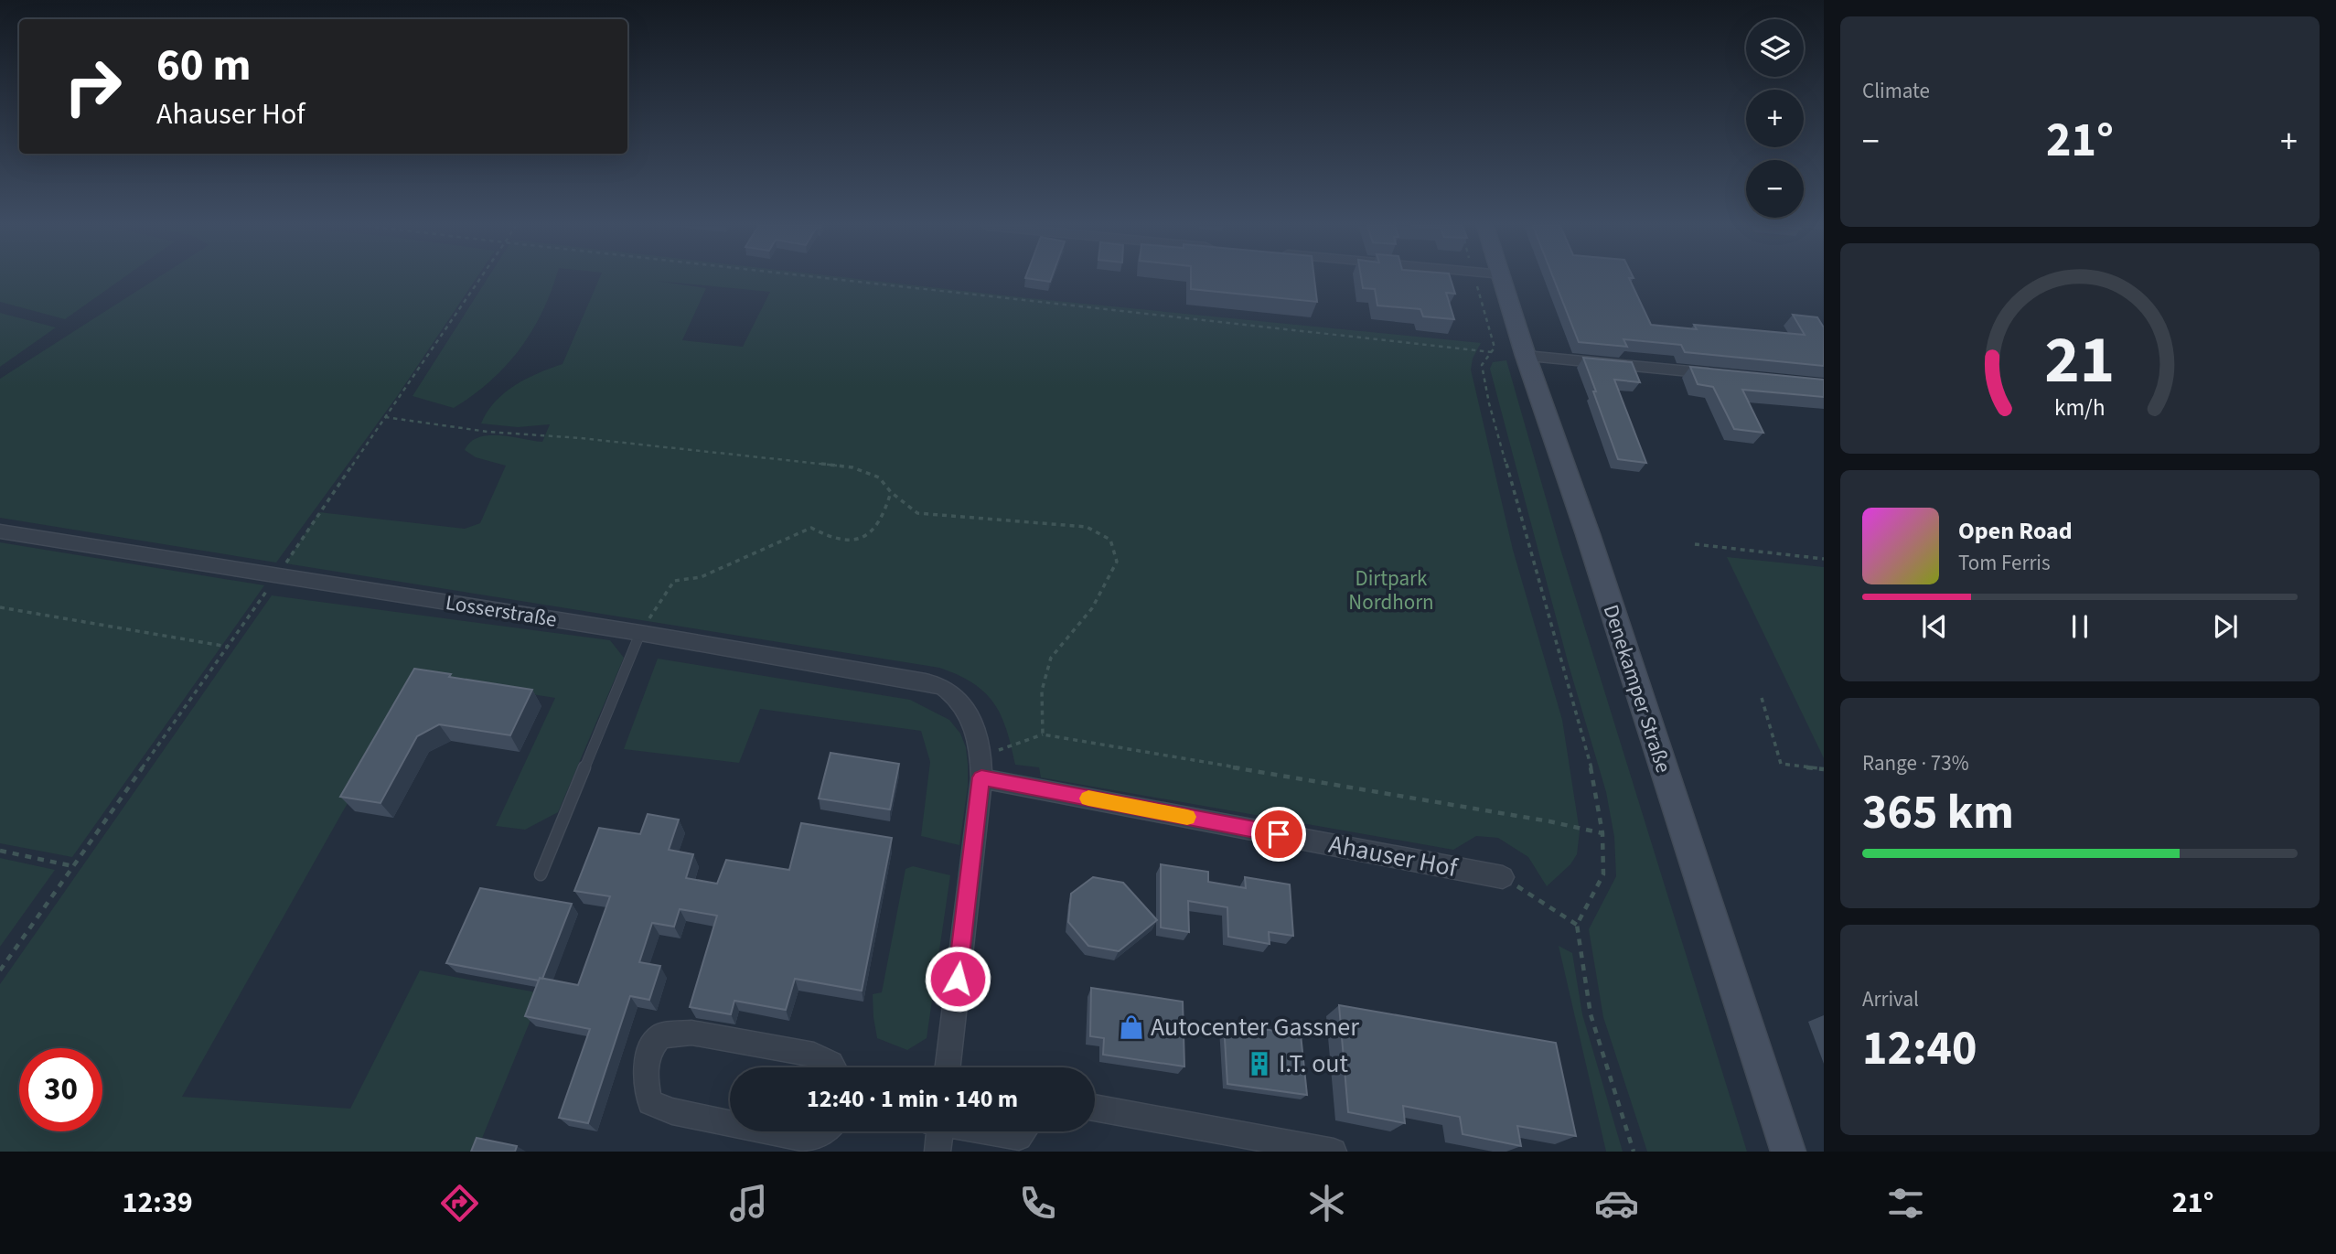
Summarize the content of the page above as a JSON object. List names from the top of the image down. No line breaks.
{"streets":{"street":["Losserstraße","Denekamper Straße","Ahauser Hof"]},"crossings":[["Losserstraße","Ahauser Hof"]],"parks":["Dirtpark Nordhorn"],"places":{"shop":["Autocenter Gassner"],"building":["I.T. out"]},"page":{"tile":["Climate",["Range · 73%","365 km"],["Arrival","12:40"]],"map_buttons":["+","−"],"turn":["60 m","Ahauser Hof"],"heat":["−","21°","+"],"song":["Open Road","Tom Ferris"],"limit":"30","trip":"12:40 · 1 min · 140 m","tabs":["12:39","21°"],"gauge":["21","km/h"]}}
